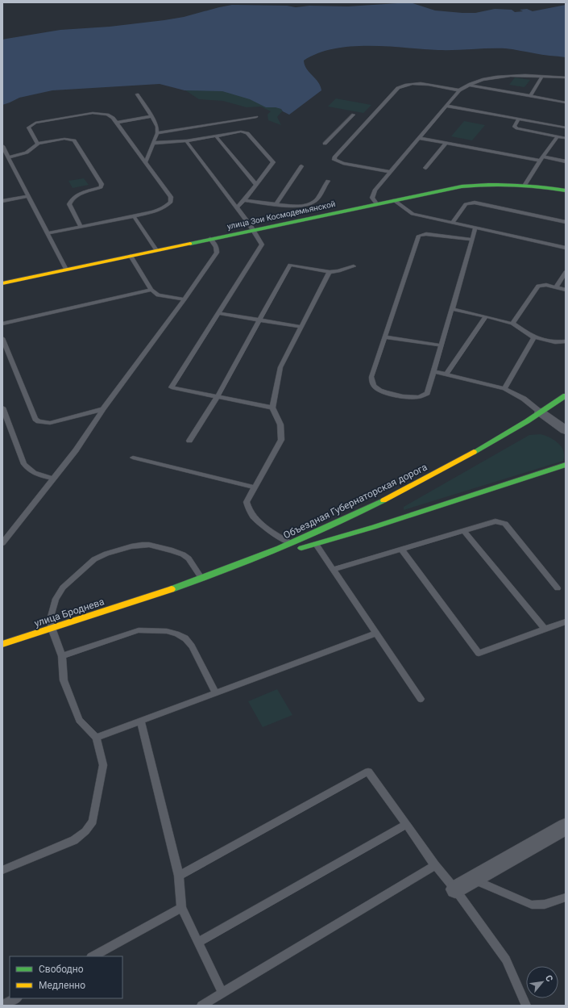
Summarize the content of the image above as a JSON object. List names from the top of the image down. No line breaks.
{"streets":{"street":["улица Зои Космодемьянской","Объездная Губернаторская дорога","улица Броднева"]},"crossings":[["Объездная Губернаторская дорога","улица Броднева"]],"legend":["Свободно","Медленно"],"north":"top right"}
